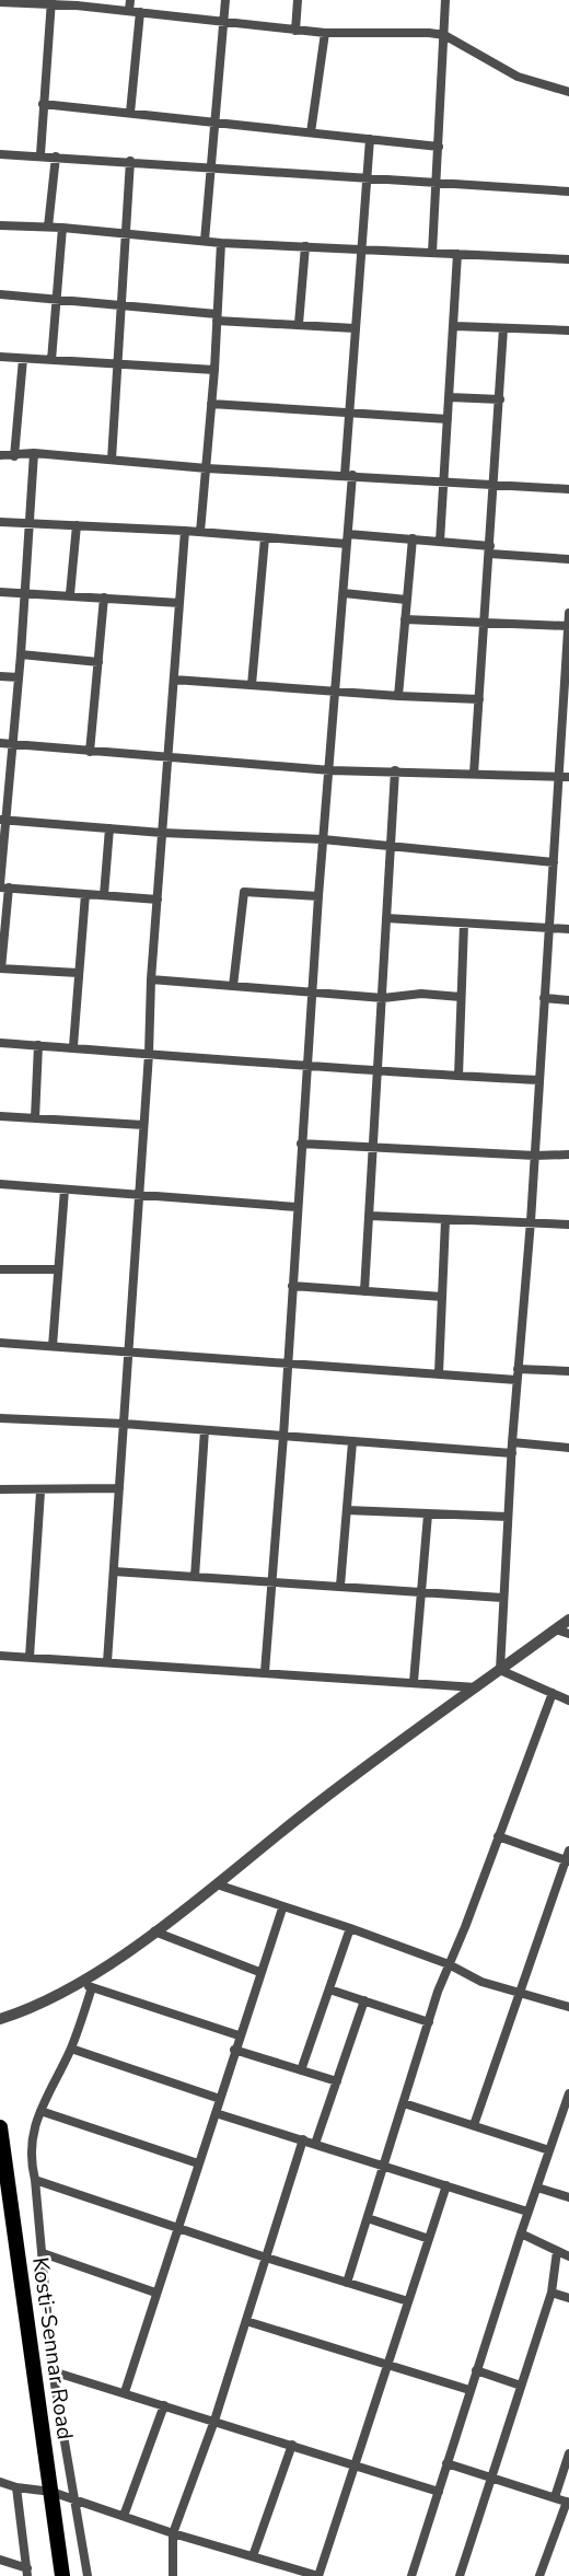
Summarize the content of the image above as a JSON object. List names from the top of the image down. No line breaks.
{"streets":{"highway":["Kosti-Sennar Road"]}}
